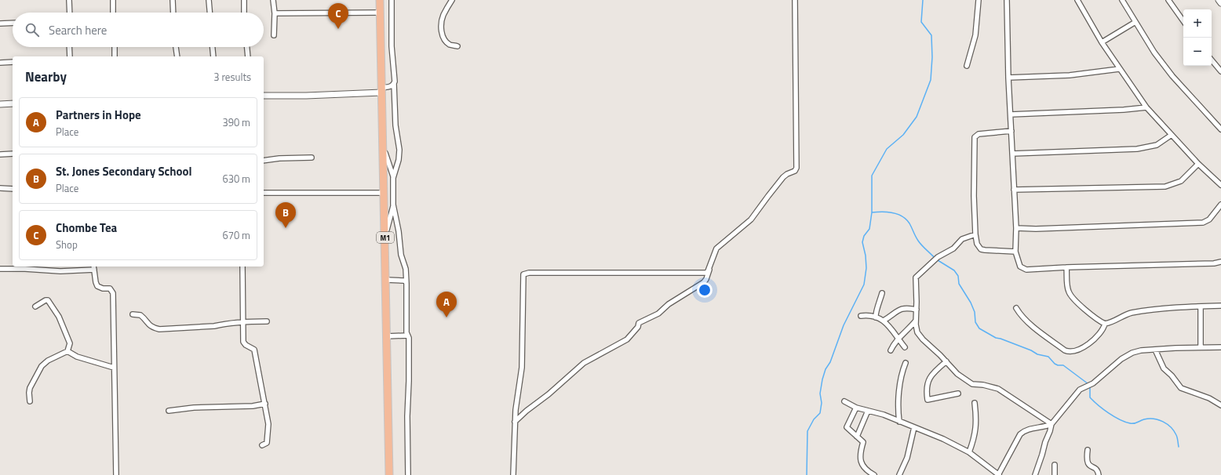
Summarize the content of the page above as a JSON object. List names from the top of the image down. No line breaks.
{"streets":{"highway":["M1"]},"page":{"pins":["C","B","A"],"map_buttons":["+","−"],"search":"Search here","heading":["Nearby","3 results"],"list":[{"mark":"A","name":"Partners in Hope","note":"Place","value":"390 m"},{"mark":"B","name":"St. Jones Secondary School","note":"Place","value":"630 m"},{"mark":"C","name":"Chombe Tea","note":"Shop","value":"670 m"}]}}
